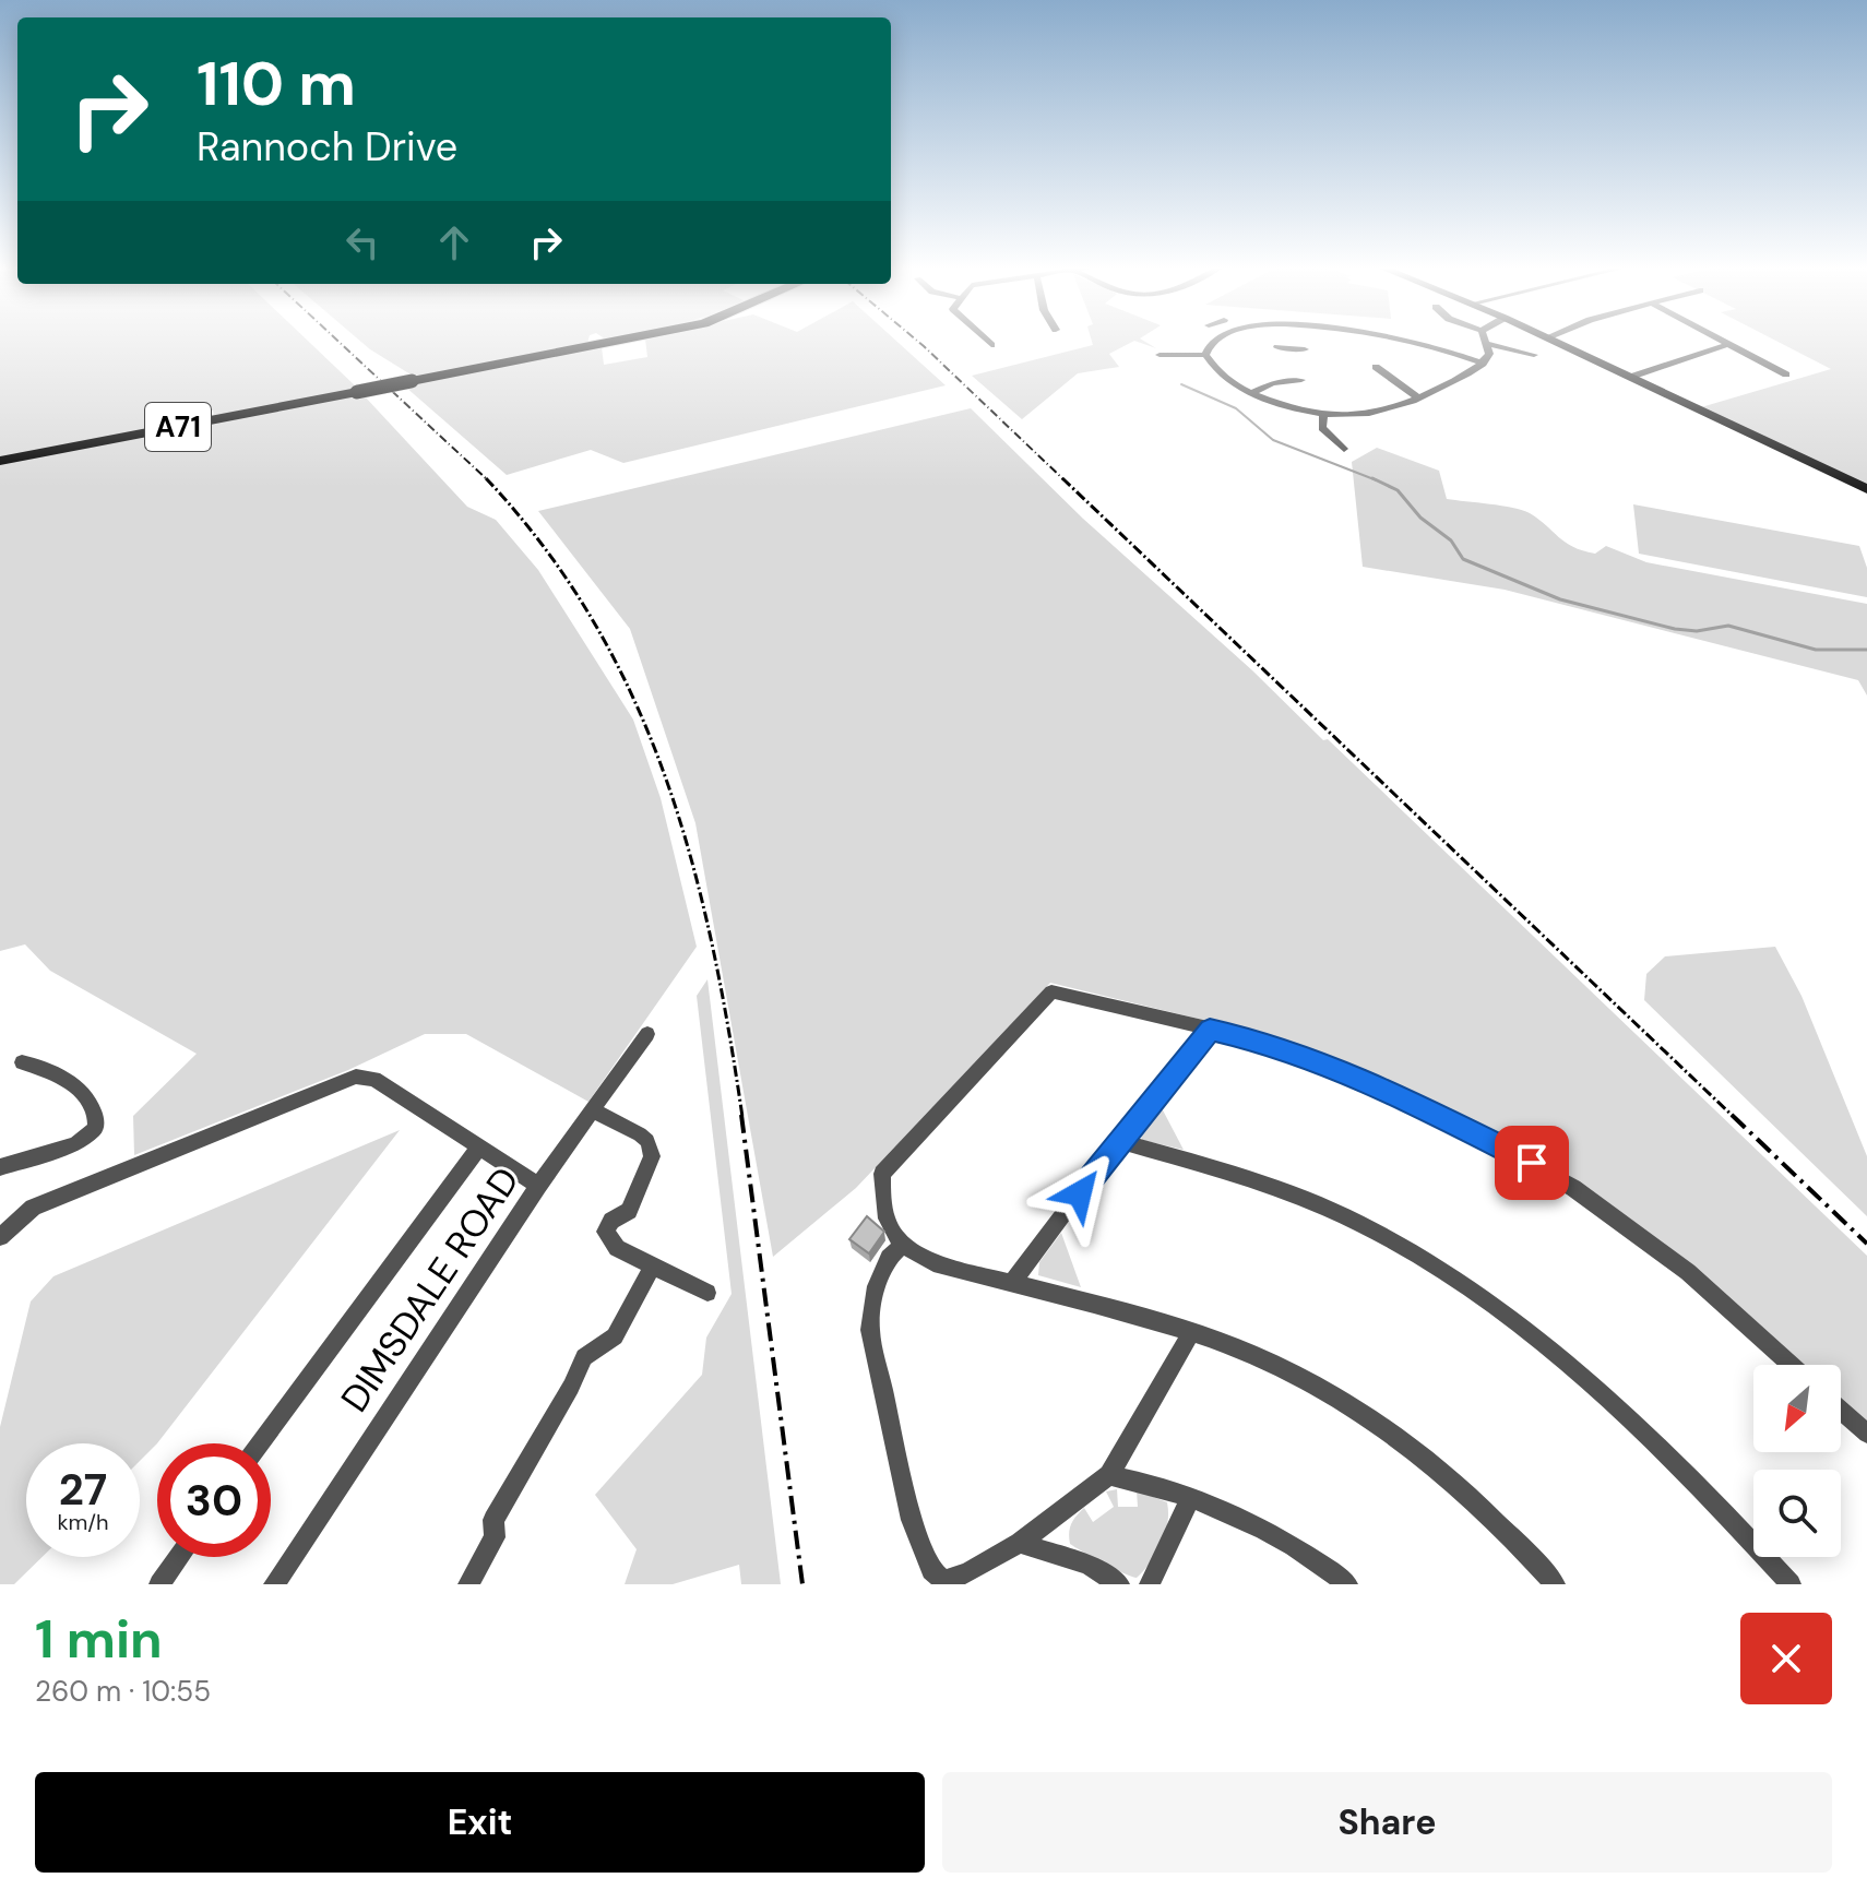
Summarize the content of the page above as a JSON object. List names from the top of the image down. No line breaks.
{"streets":{"main road":["A71"],"street":["DIMSDALE ROAD"]},"north":"bottom left","page":{"turn":["110 m","Rannoch Drive"],"speed":"27 km/h","limit":"30","heading":["1 min","260 m · 10:55"],"buttons":["Exit","Share"]}}
